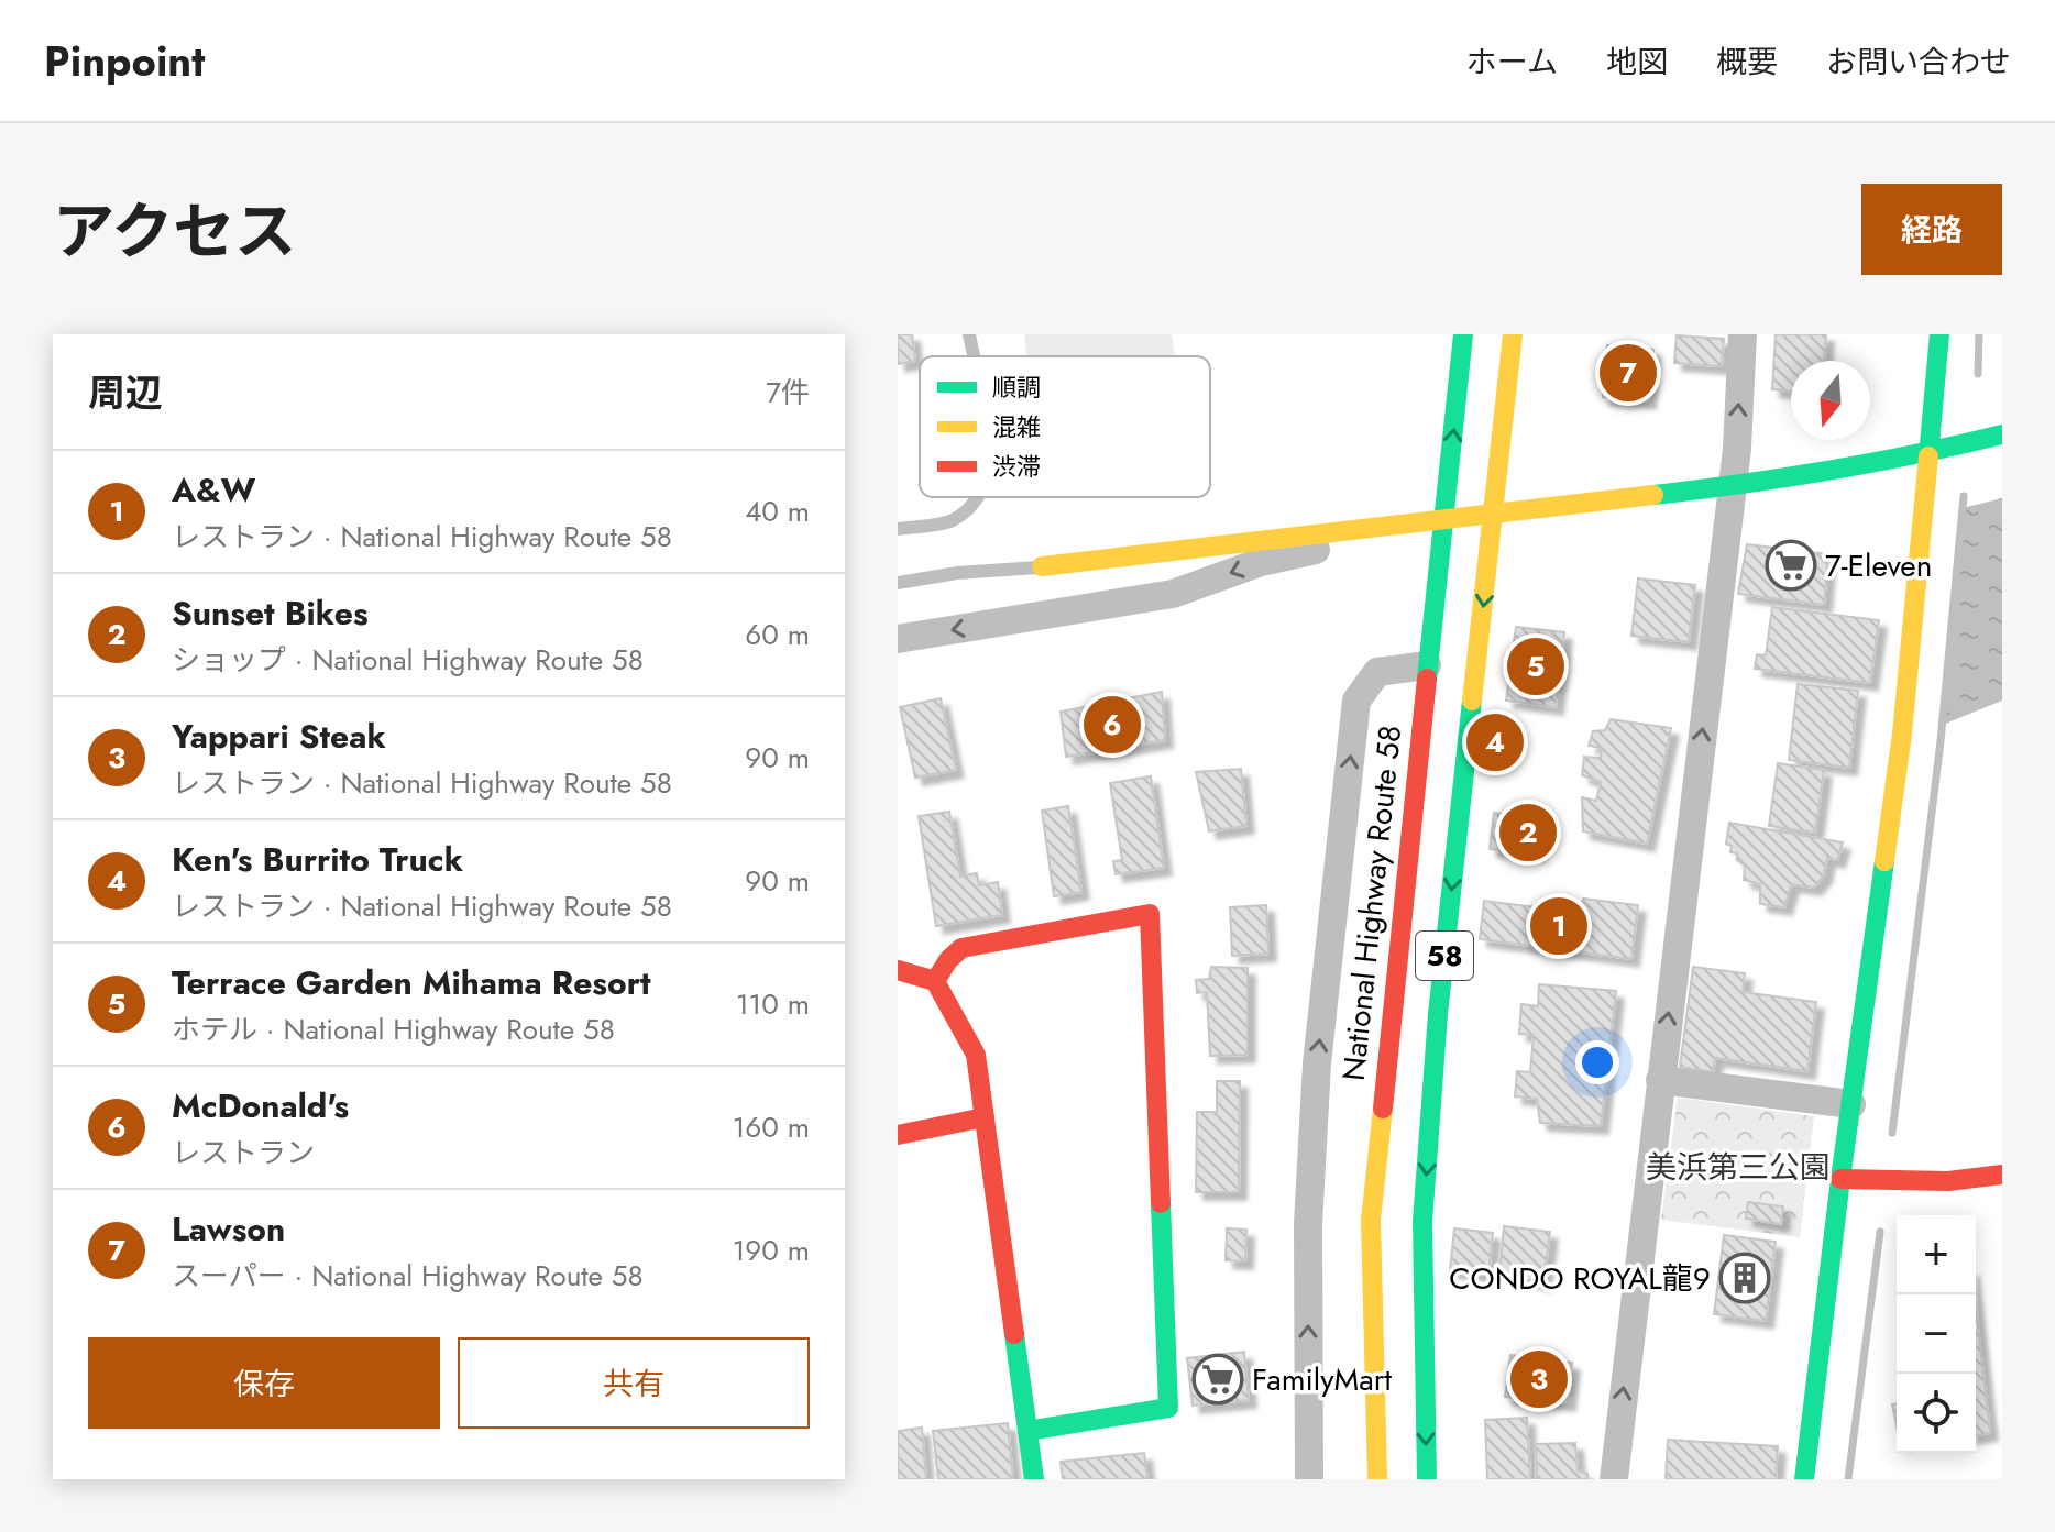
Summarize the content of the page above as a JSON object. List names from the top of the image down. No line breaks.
{"streets":{"main road":["National Highway Route 58","58"]},"parks":["美浜第三公園"],"places":{"supermarket":["7-Eleven","FamilyMart"],"building":["CONDO ROYAL龍9"]},"legend":["順調","混雑","渋滞"],"north":"bottom","page":{"header":"Pinpoint","nav":["ホーム","地図","概要","お問い合わせ"],"title":"アクセス","buttons":["経路",["保存","共有"]],"heading":["周辺","7件"],"pins":["7","5","6","4","2","1","3"],"list":[{"mark":"1","name":"A&W","note":"レストラン · National Highway Route 58","value":"40 m"},{"mark":"2","name":"Sunset Bikes","note":"ショップ · National Highway Route 58","value":"60 m"},{"mark":"3","name":"Yappari Steak","note":"レストラン · National Highway Route 58","value":"90 m"},{"mark":"4","name":"Ken's Burrito Truck","note":"レストラン · National Highway Route 58","value":"90 m"},{"mark":"5","name":"Terrace Garden Mihama Resort","note":"ホテル · National Highway Route 58","value":"110 m"},{"mark":"6","name":"McDonald's","note":"レストラン","value":"160 m"},{"mark":"7","name":"Lawson","note":"スーパー · National Highway Route 58","value":"190 m"}],"map_buttons":["+","−"]}}
